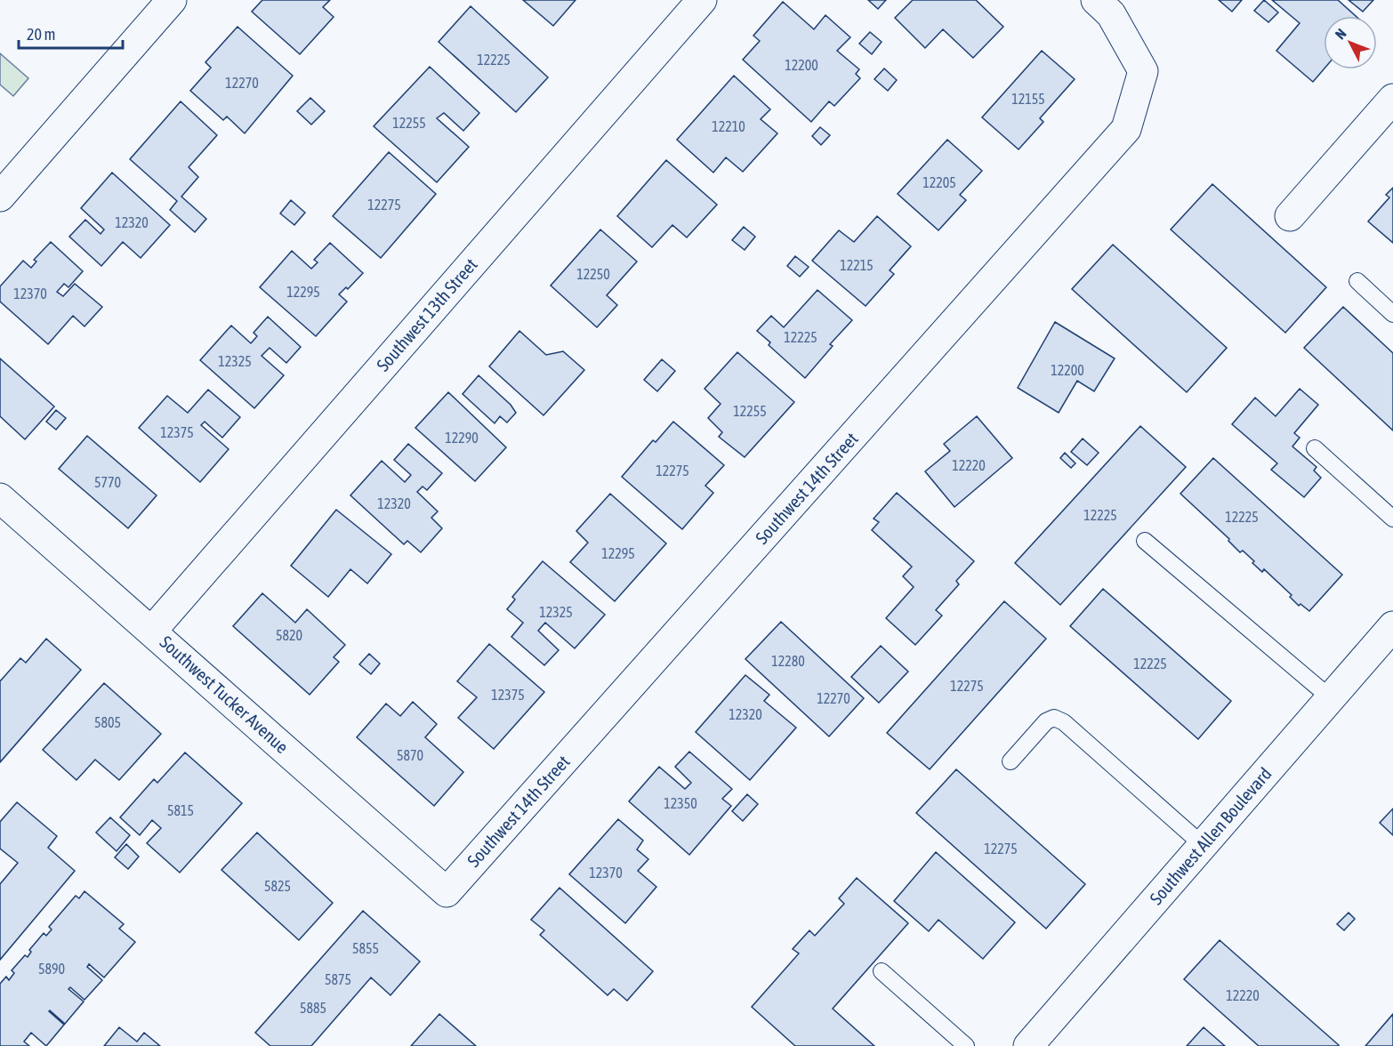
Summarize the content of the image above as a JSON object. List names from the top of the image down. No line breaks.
{"streets":{"street":["Southwest 13th Street","Southwest 14th Street","Southwest Tucker Avenue","Southwest Allen Boulevard"]},"crossings":[["Southwest 13th Street","Southwest Tucker Avenue"],["Southwest 14th Street","Southwest Tucker Avenue"]],"house_numbers":["12225","12200","12270","12155","12255","12210","12205","12275","12320","12215","12250","12295","12370","12225","12325","12200","12255","12375","12290","12220","12275","5770","12320","12225","12225","12295","12325","5820","12280","12225","12275","12375","12270","12320","5805","5870","12350","5815","12275","12370","5825","5855","5890","5875","12220","5885"],"scale_bar":"20 m","north":"top left"}
